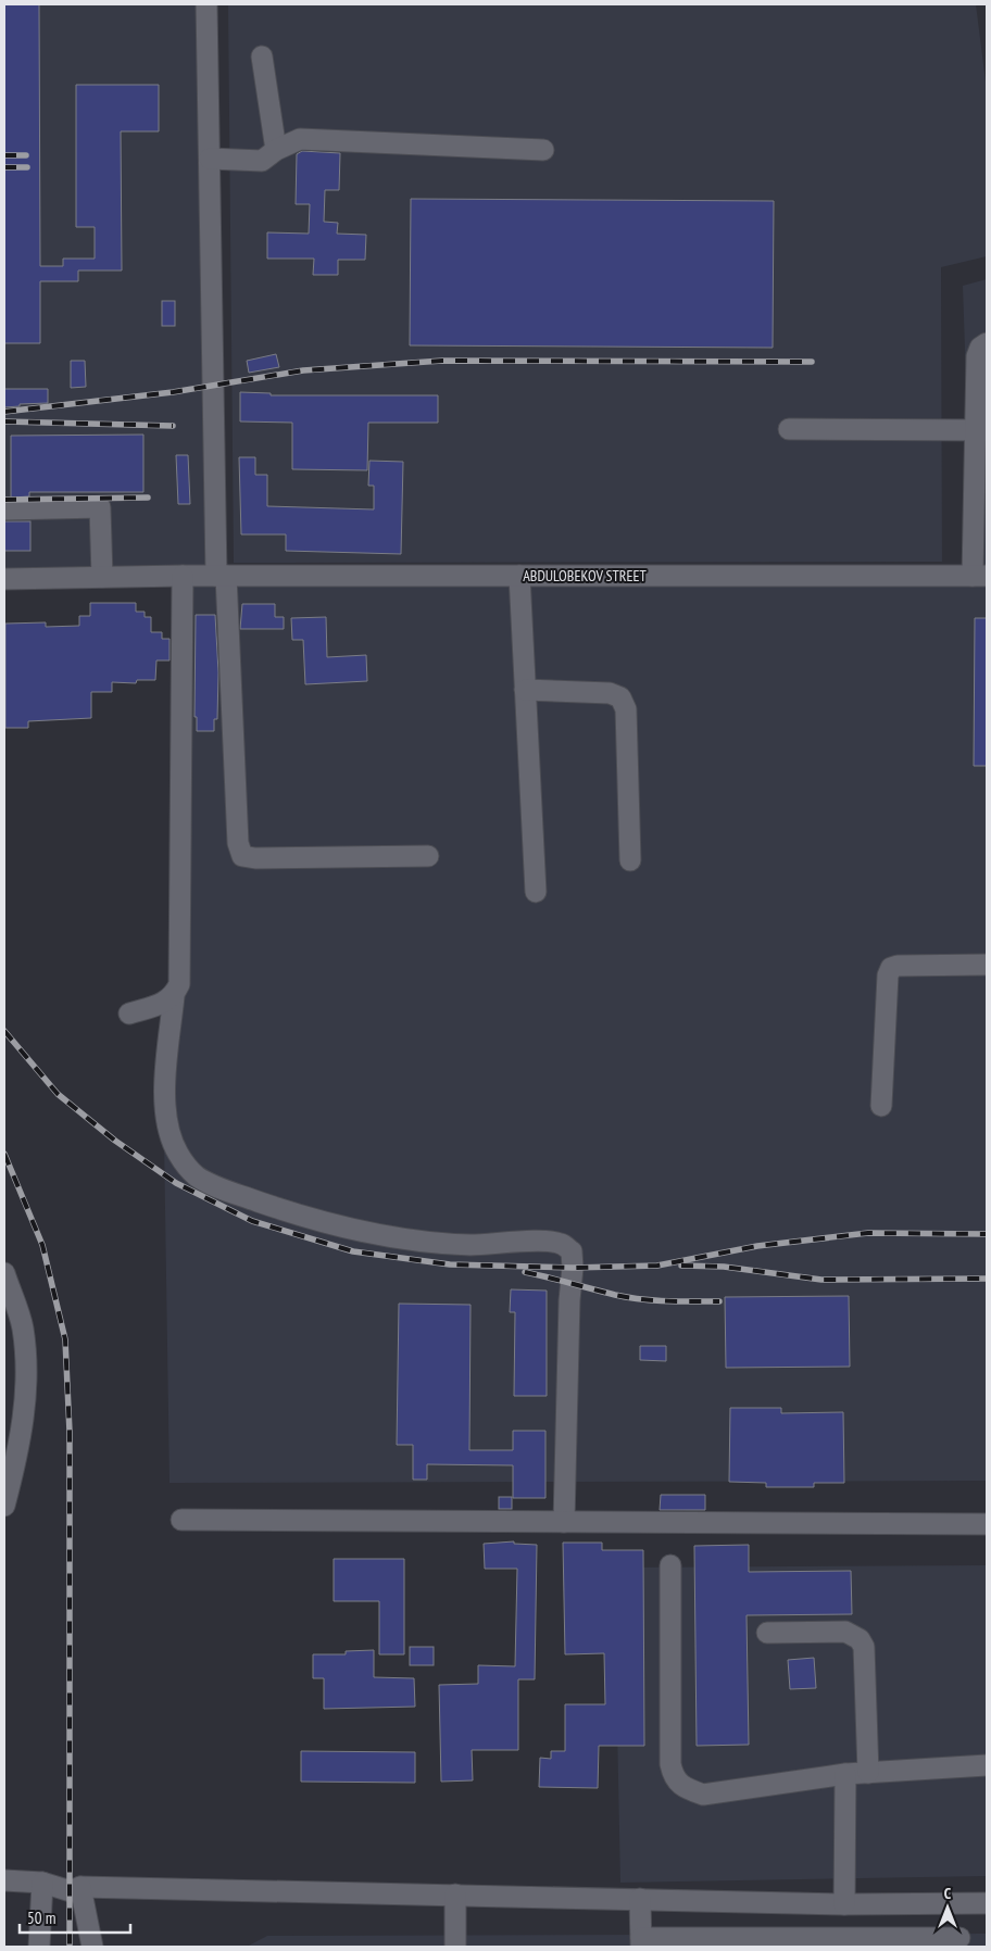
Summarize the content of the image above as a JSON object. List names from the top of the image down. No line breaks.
{"streets":{"street":["ABDULOBEKOV STREET"]},"scale_bar":"50 m","north":"top"}
